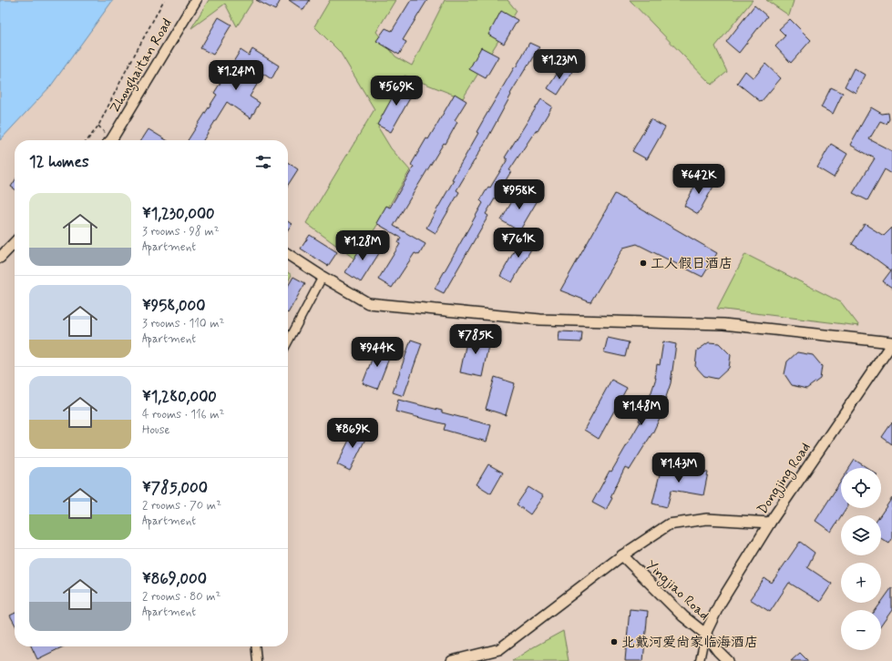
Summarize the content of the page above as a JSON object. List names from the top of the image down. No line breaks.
{"streets":{"main road":["Zhonghaitan Road","Dongjing Road","Yingjiao Road"]},"crossings":[["Dongjing Road","Yingjiao Road"]],"places":["工人假日酒店","北戴河爱尚家临海酒店"],"page":{"price":["¥1.23M","¥1.24M","¥569K","¥642K","¥958K","¥761K","¥1.28M","¥785K","¥944K","¥1.48M","¥869K","¥1.43M"],"heading":"12 homes","list":[{"name":"¥1,230,000","note":"3 rooms · 98 m² · Apartment"},{"name":"¥958,000","note":"3 rooms · 110 m² · Apartment"},{"name":"¥1,280,000","note":"4 rooms · 116 m² · House"},{"name":"¥785,000","note":"2 rooms · 70 m² · Apartment"},{"name":"¥869,000","note":"2 rooms · 80 m² · Apartment"}],"map_buttons":["+","−"]}}
